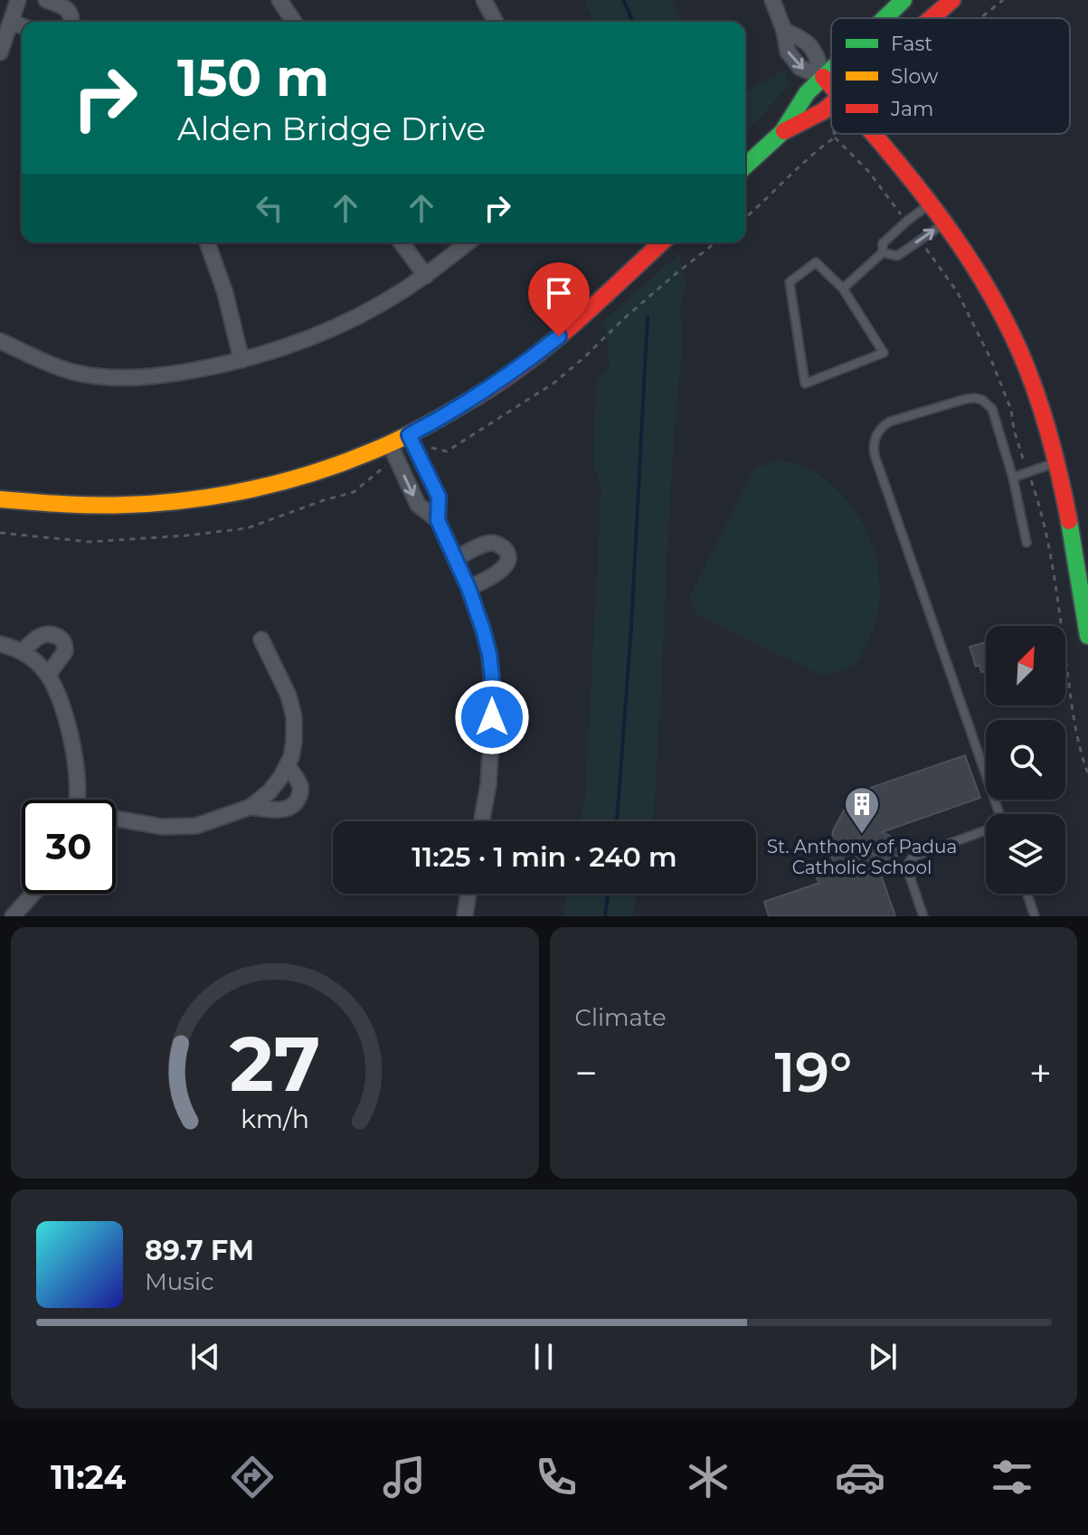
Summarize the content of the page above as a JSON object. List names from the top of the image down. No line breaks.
{"places":{"building":["St. Anthony of Padua Catholic School"]},"legend":["Fast","Slow","Jam"],"north":"top right","page":{"turn":["150 m","Alden Bridge Drive"],"limit":"30","trip":"11:25 · 1 min · 240 m","tile":"Climate","heat":["−","19°","+"],"song":["89.7 FM","Music"],"tabs":"11:24","gauge":["27","km/h"]}}
